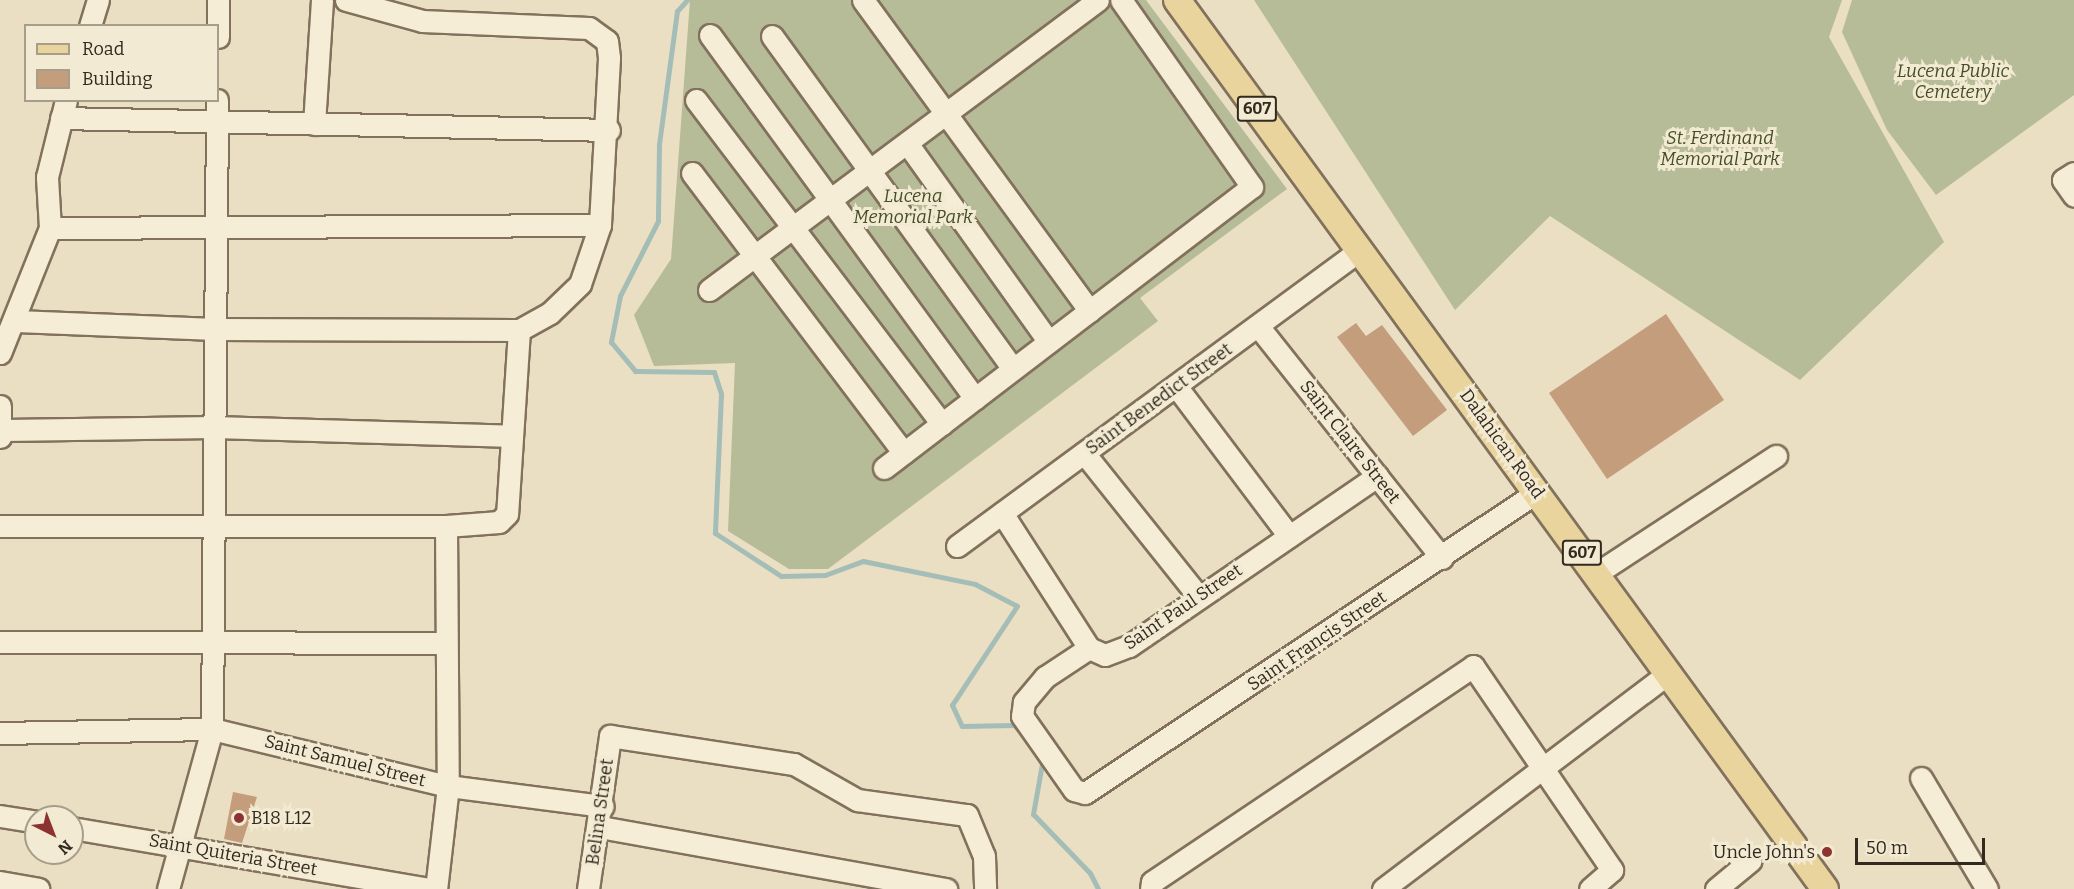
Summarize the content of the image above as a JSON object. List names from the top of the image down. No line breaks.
{"streets":{"main road":["607","Dalahican Road"],"street":["Saint Benedict Street","Saint Claire Street","Saint Paul Street","Saint Francis Street","Saint Samuel Street","Belina Street","Saint Quiteria Street"]},"crossings":[["Saint Benedict Street","Saint Claire Street"],["Saint Benedict Street","Dalahican Road"],["Saint Claire Street","Saint Paul Street"],["Saint Claire Street","Saint Francis Street"],["Dalahican Road","Saint Francis Street"],["Saint Paul Street","Saint Francis Street"]],"parks":["Lucena Public Cemetery","St. Ferdinand Memorial Park","Lucena Memorial Park"],"places":["B18 L12","Uncle John's"],"legend":["Road","Building"],"scale_bar":"50 m","north":"bottom right"}
